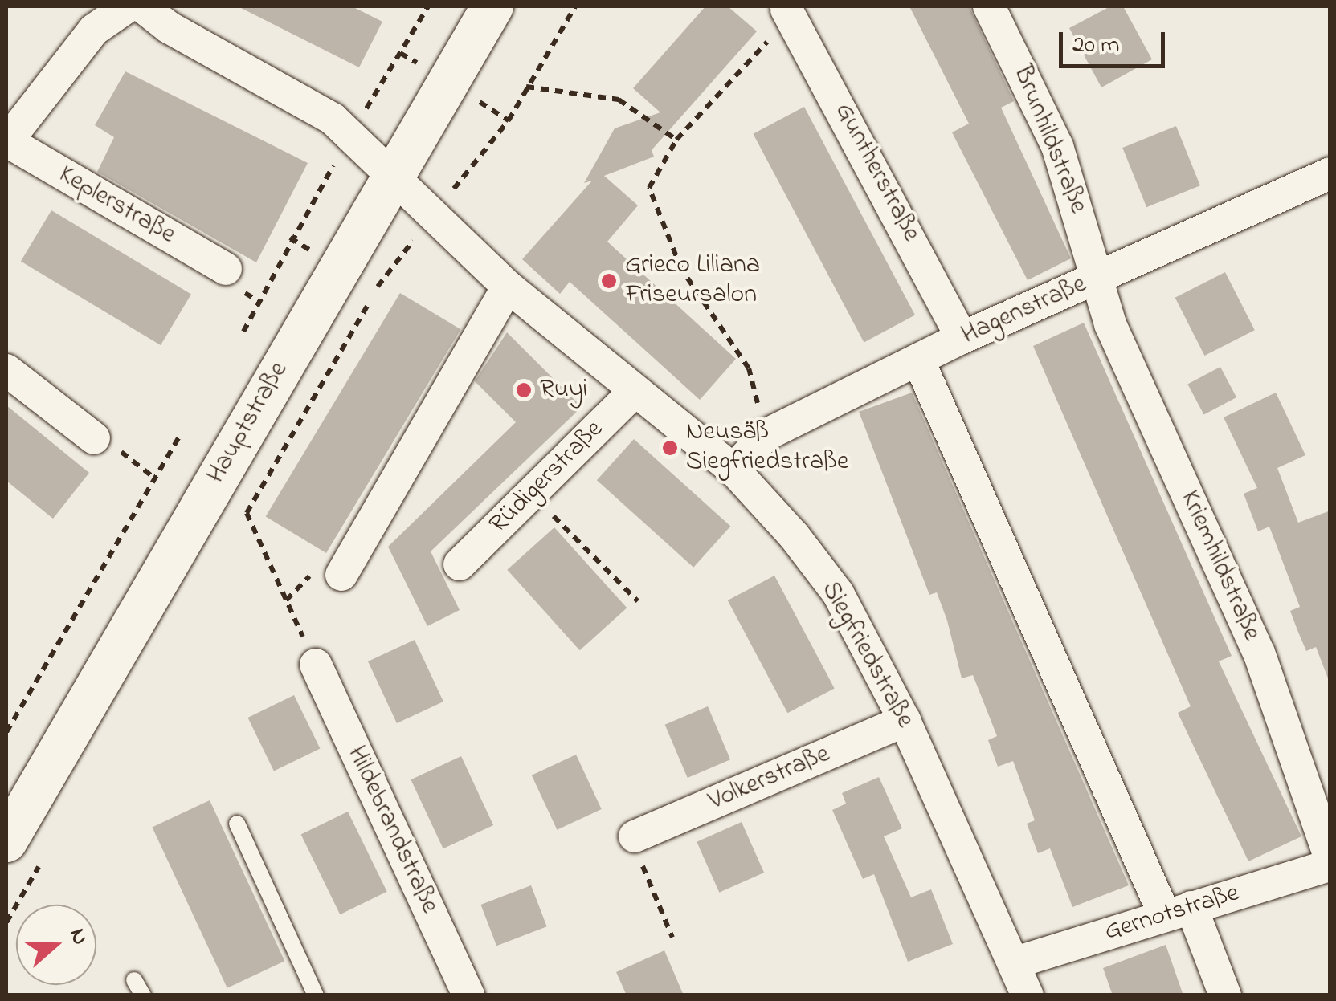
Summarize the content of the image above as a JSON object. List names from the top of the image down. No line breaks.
{"streets":{"street":["Brunhildstraße","Guntherstraße","Keplerstraße","Hagenstraße","Hauptstraße","Rüdigerstraße","Kriemhildstraße","Siegfriedstraße","Volkerstraße","Hildebrandstraße","Gernotstraße"]},"crossings":[["Brunhildstraße","Hagenstraße"],["Brunhildstraße","Kriemhildstraße"],["Guntherstraße","Hagenstraße"],["Hagenstraße","Kriemhildstraße"],["Hagenstraße","Siegfriedstraße"],["Hauptstraße","Siegfriedstraße"],["Rüdigerstraße","Siegfriedstraße"],["Siegfriedstraße","Volkerstraße"],["Siegfriedstraße","Gernotstraße"]],"places":["Grieco Liliana Friseursalon","Ruyi","Neusäß Siegfriedstraße"],"scale_bar":"20 m","north":"right"}
